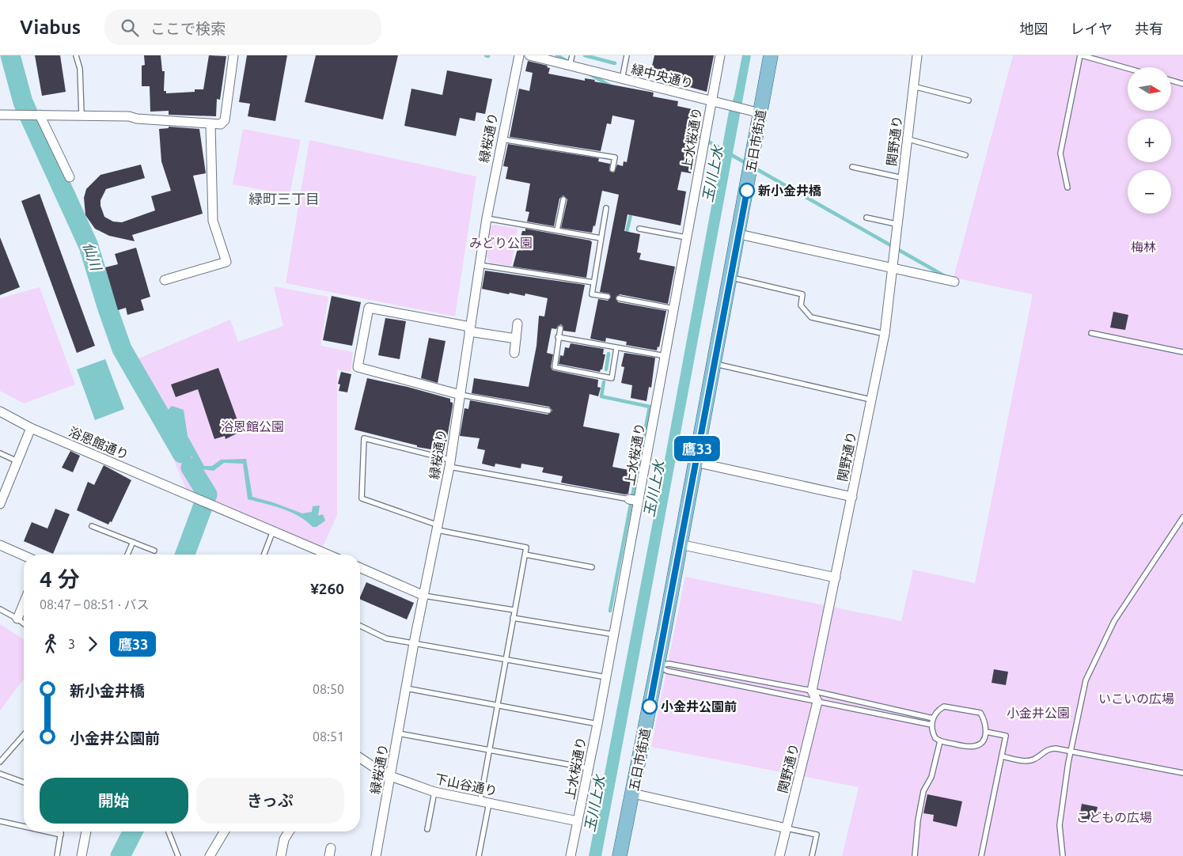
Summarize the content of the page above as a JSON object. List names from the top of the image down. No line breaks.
{"streets":{"main road":["五日市街道"],"street":["緑中央通り","緑桜通り","上水桜通り","関野通り","浴恩館通り","下山谷通り"]},"crossings":[["緑中央通り","上水桜通り"],["緑桜通り","下山谷通り"],["上水桜通り","下山谷通り"]],"districts":["緑町三丁目"],"water":["玉川上水","仙川"],"parks":["みどり公園","梅林","浴恩館公園","いこいの広場","小金井公園","こどもの広場"],"places":["新小金井橋","小金井公園前"],"lines":["bus line 鷹33"],"north":"right","page":{"header":"Viabus","search":"ここで検索","nav":["地図","レイヤ","共有"],"on_map":"鷹33","map_buttons":["+","−"],"heading":["4 分","08:47 – 08:51 · バス","¥260"],"legs":["3","鷹33"],"list":[{"name":"新小金井橋","value":"08:50"},{"name":"小金井公園前","value":"08:51"}],"buttons":["開始","きっぷ"]}}
